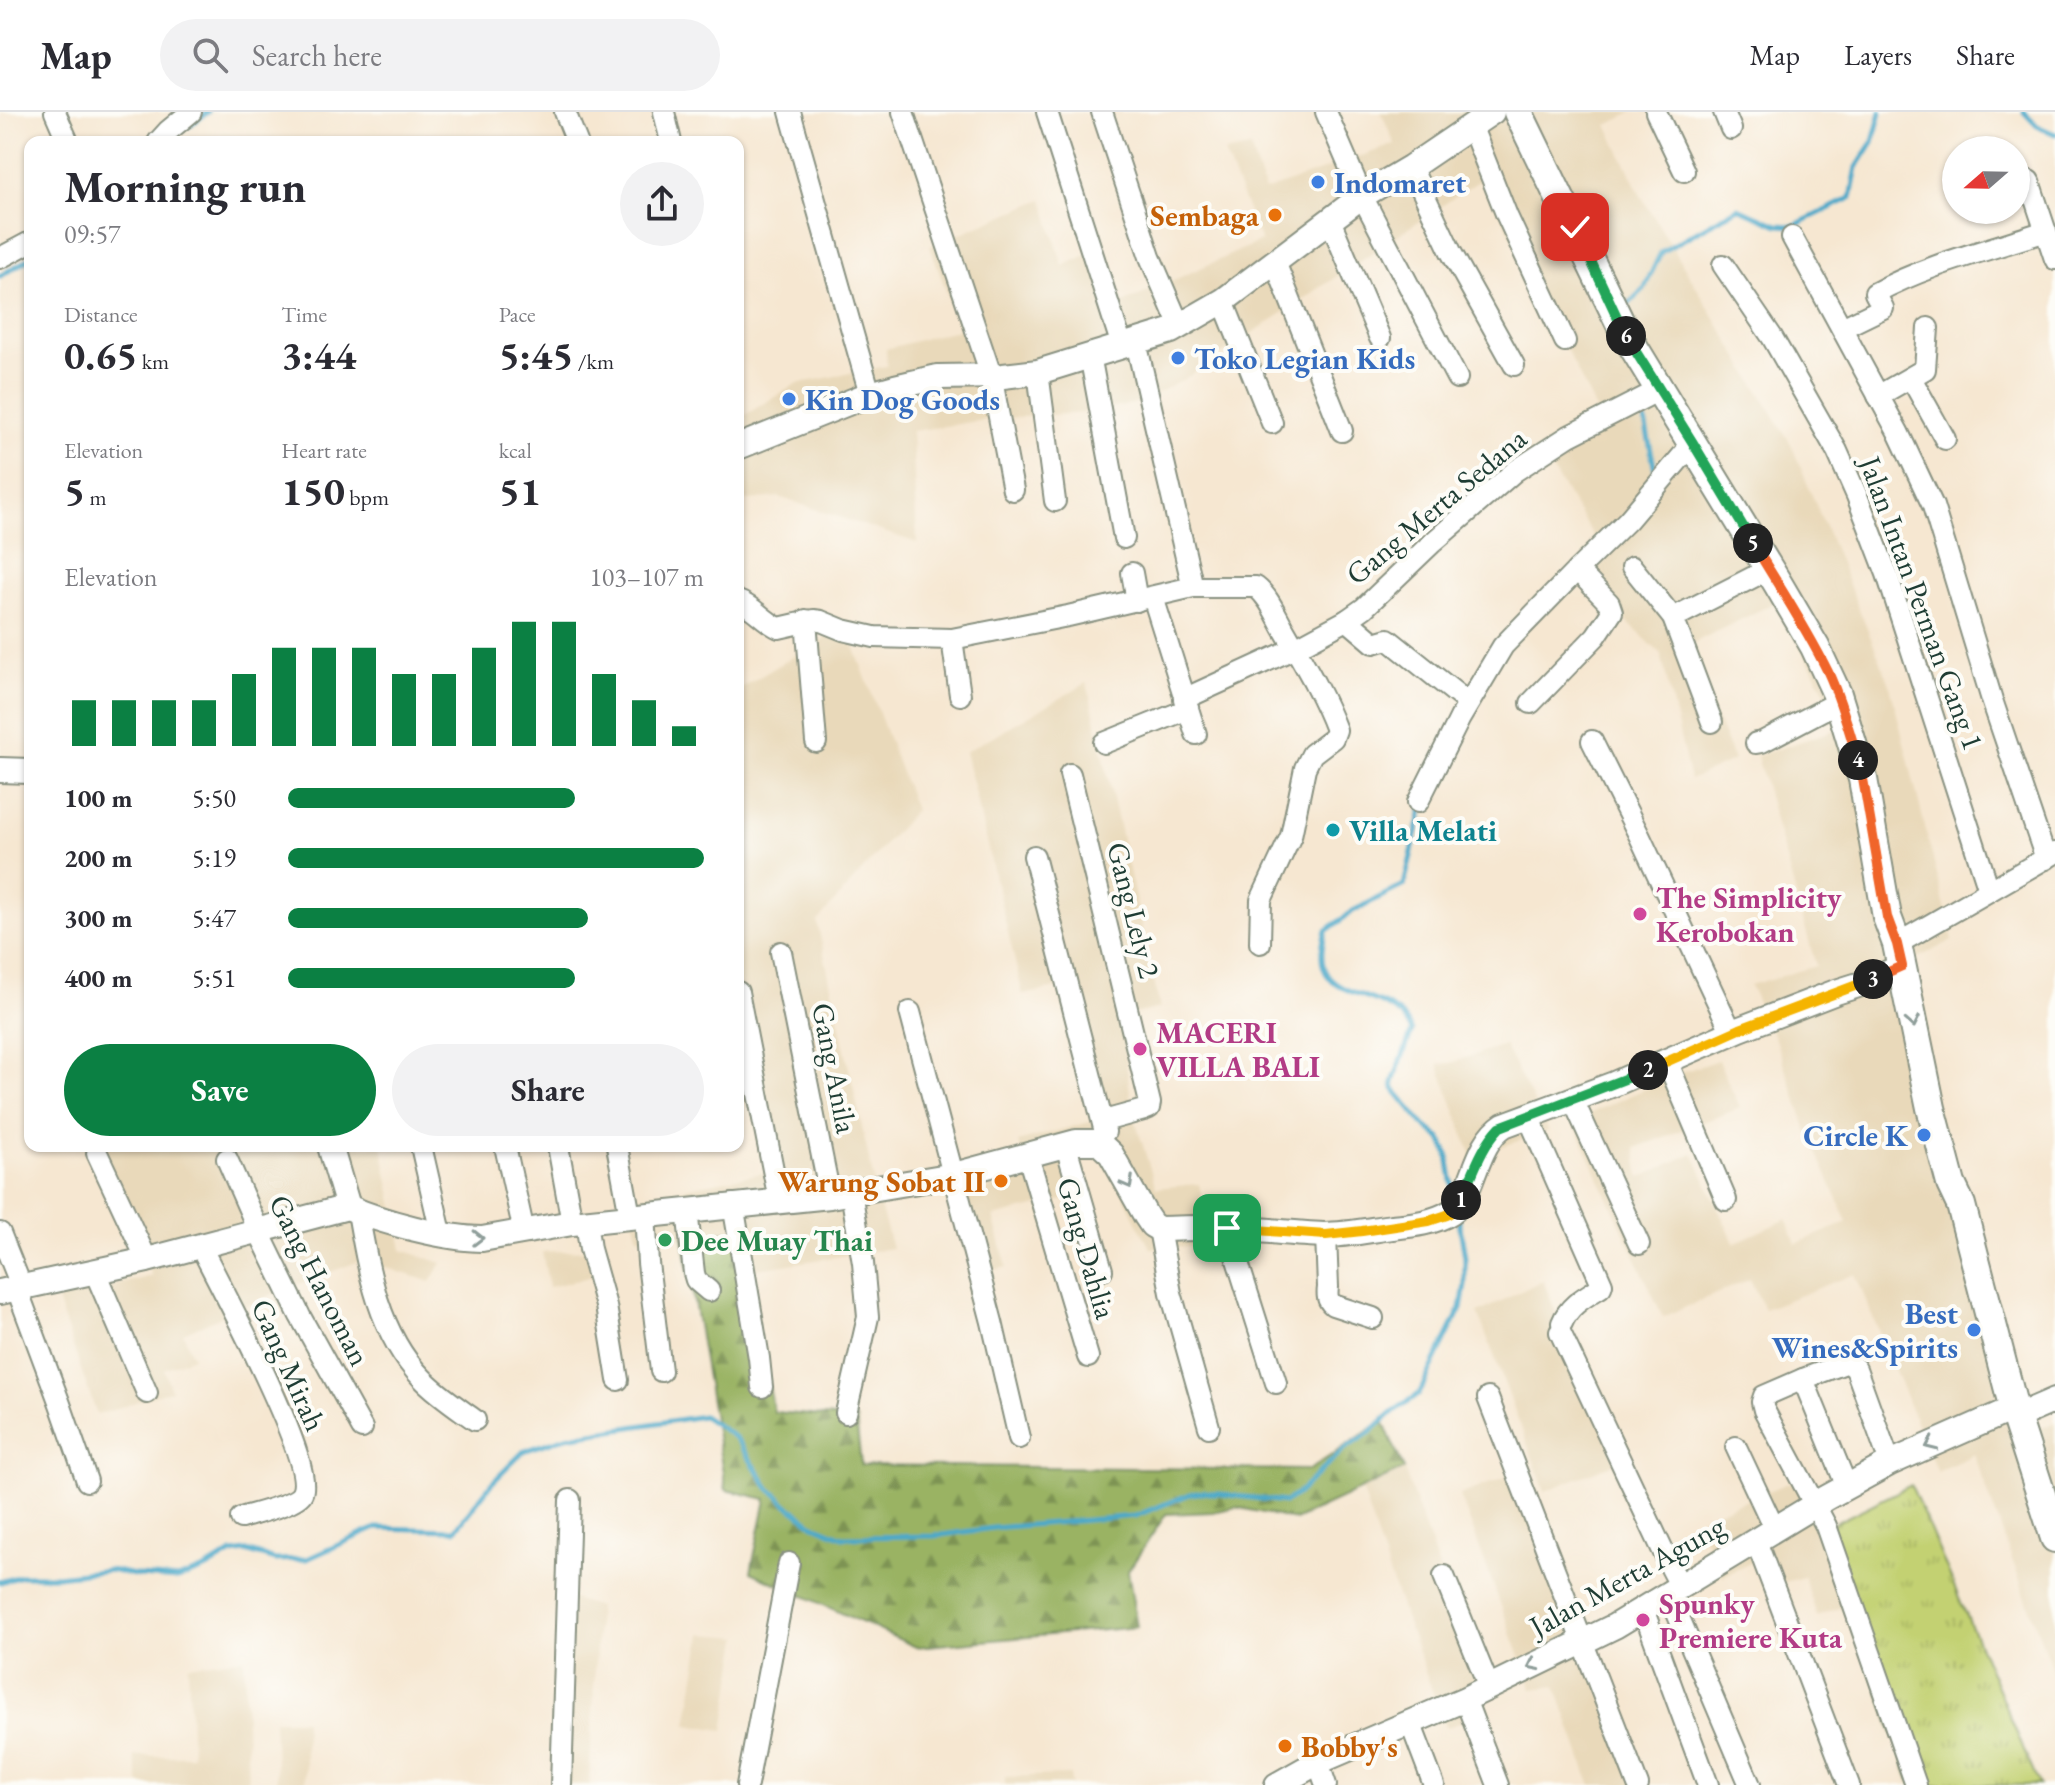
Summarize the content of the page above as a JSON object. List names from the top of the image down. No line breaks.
{"streets":{"street":["Gang Merta Sedana","Jalan Intan Perman Gang 1","Gang Lely 2","Gang Anila","Gang Dahlia","Gang Hanoman","Gang Mirah","Jalan Merta Agung"]},"places":["Indomaret","Sembaga","Toko Legian Kids","Kin Dog Goods","Villa Melati","The Simplicity Kerobokan","MACERI VILLA BALI","Circle K","Warung Sobat II","Dee Muay Thai","Best Wines&Spirits","Spunky Premiere Kuta","Bobby's"],"north":"left","page":{"header":"Map","search":"Search here","nav":["Map","Layers","Share"],"heading":["Morning run","09:57"],"stats":[["Distance","0.65 km"],["Time","3:44"],["Pace","5:45 /km"],["Elevation","5 m"],["Heart rate","150 bpm"],["kcal","51"]],"pins":["6","5","4","3","2","1"],"chart":["Elevation","103–107 m"],"list":[{"name":"100 m","note":"5:50"},{"name":"200 m","note":"5:19"},{"name":"300 m","note":"5:47"},{"name":"400 m","note":"5:51"}],"buttons":["Save","Share"]}}
